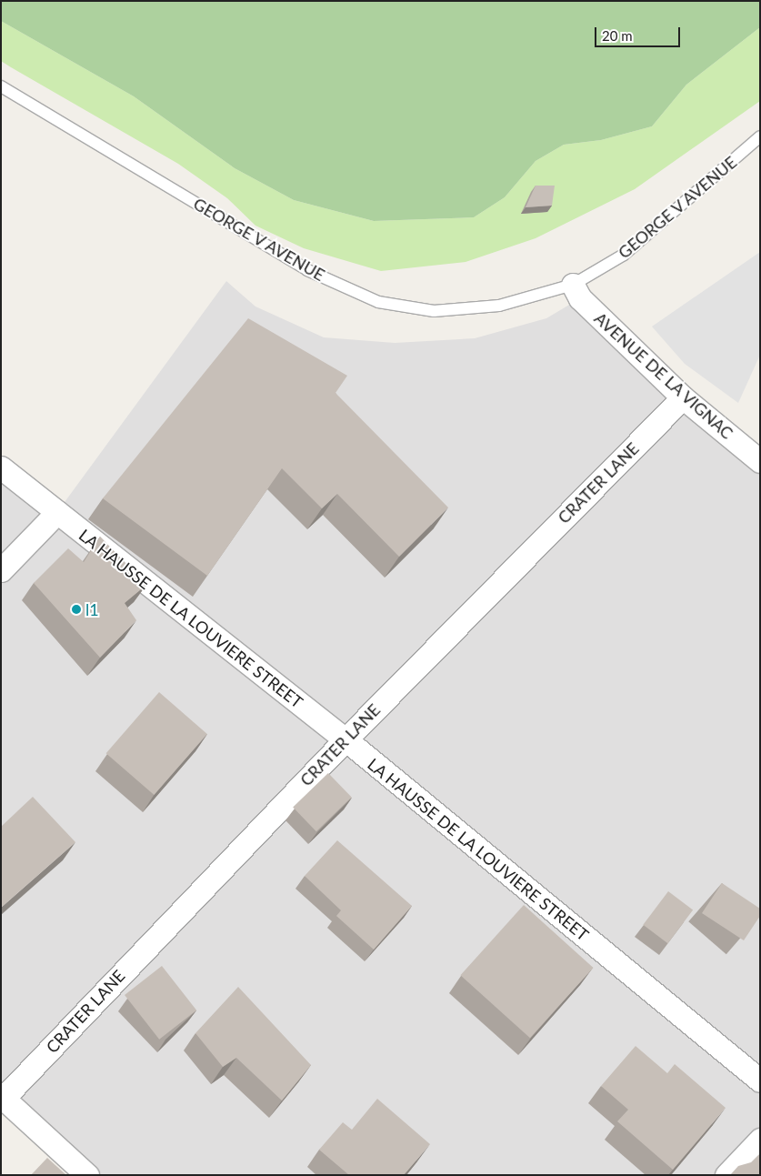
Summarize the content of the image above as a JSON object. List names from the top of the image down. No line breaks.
{"streets":{"street":["AVENUE DE LA VIGNAC","CRATER LANE","LA HAUSSE DE LA LOUVIERE STREET"],"lane":["GEORGE V AVENUE"]},"crossings":[["GEORGE V AVENUE","AVENUE DE LA VIGNAC"],["AVENUE DE LA VIGNAC","CRATER LANE"],["CRATER LANE","LA HAUSSE DE LA LOUVIERE STREET"]],"places":["l1"],"scale_bar":"20 m"}
